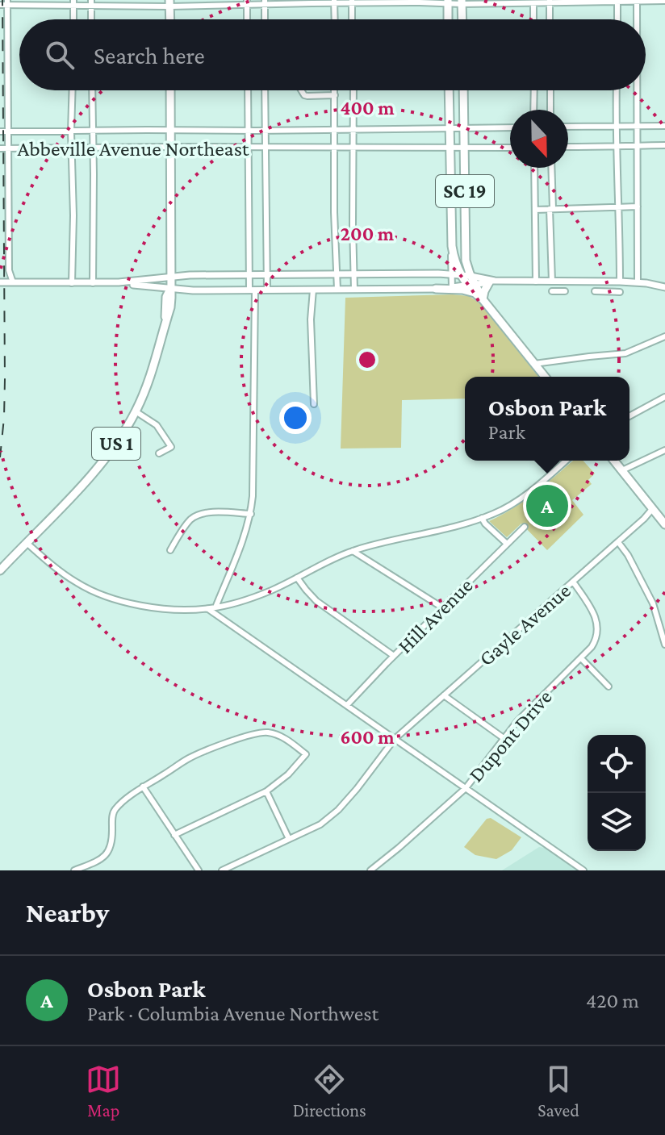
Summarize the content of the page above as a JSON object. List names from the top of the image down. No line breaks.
{"streets":{"main road":["SC 19","US 1"],"street":["Abbeville Avenue Northeast","Hill Avenue","Gayle Avenue","Dupont Drive"]},"crossings":[["Abbeville Avenue Northeast","SC 19"],["Abbeville Avenue Northeast","US 1"],["Gayle Avenue","Dupont Drive"]],"north":"bottom","page":{"search":"Search here","popup":["Osbon Park","Park"],"pins":"A","heading":"Nearby","list":[{"mark":"A","name":"Osbon Park","note":"Park · Columbia Avenue Northwest","value":"420 m"}],"nav":["Map","Directions","Saved"]},"rings":["400 m","200 m","600 m"]}
